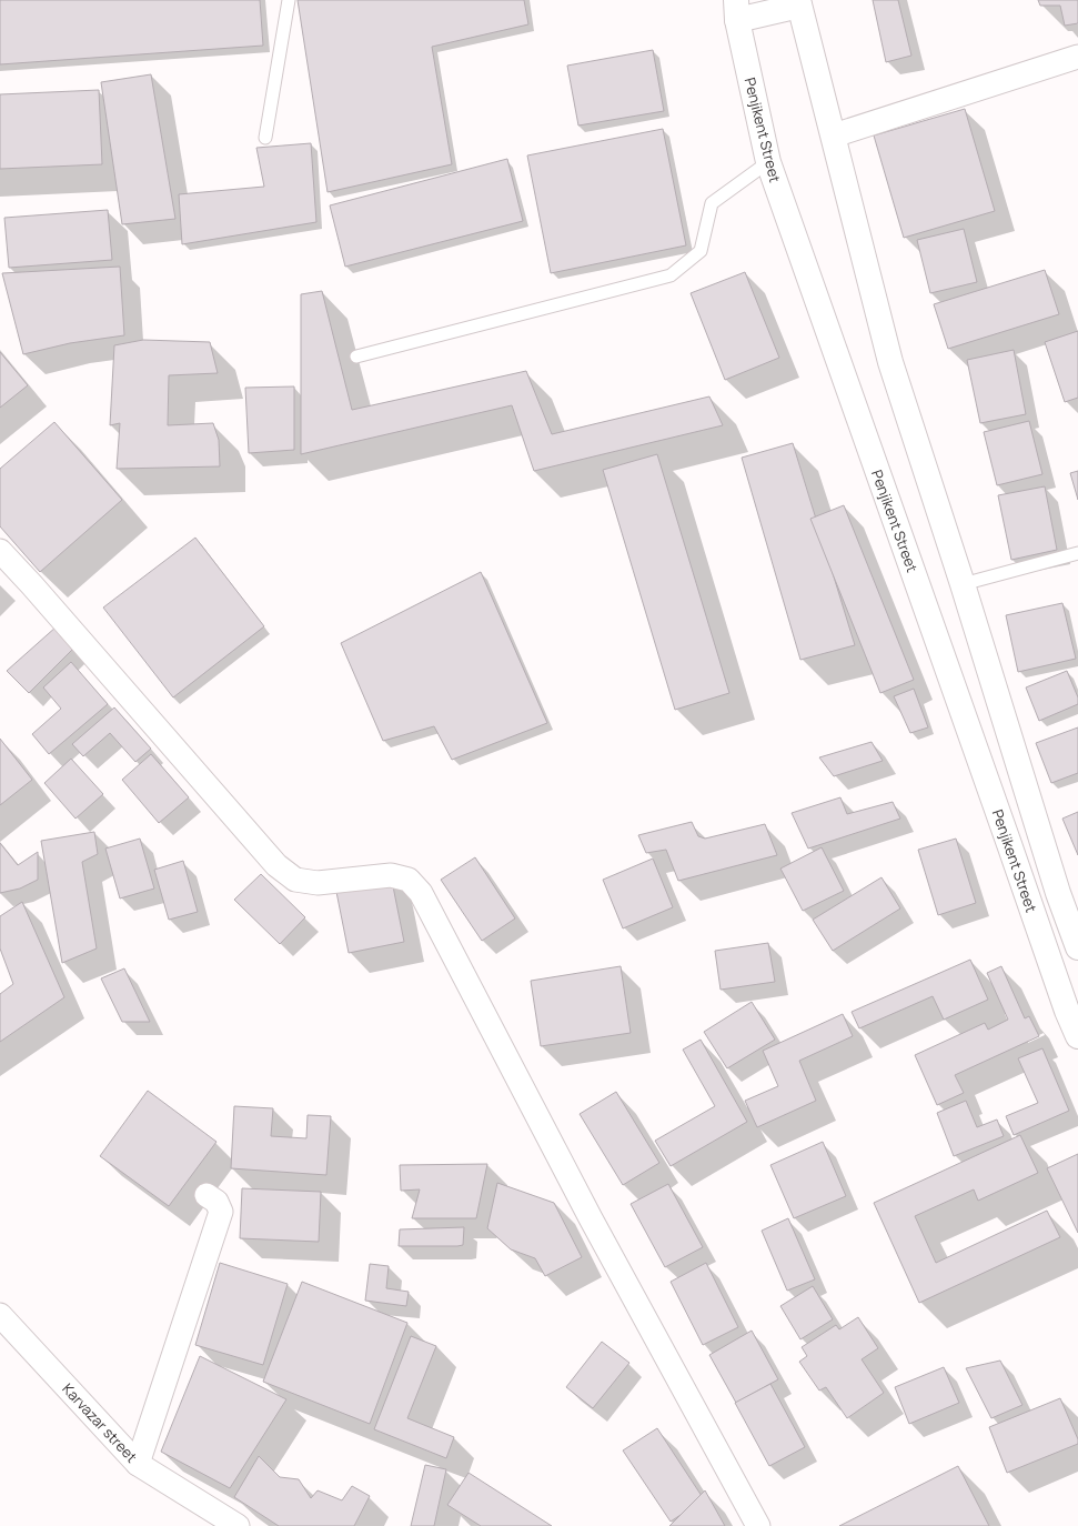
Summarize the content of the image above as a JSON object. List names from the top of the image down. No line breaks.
{"streets":{"main road":["Penjikent Street"],"street":["Karvazar street"]}}
